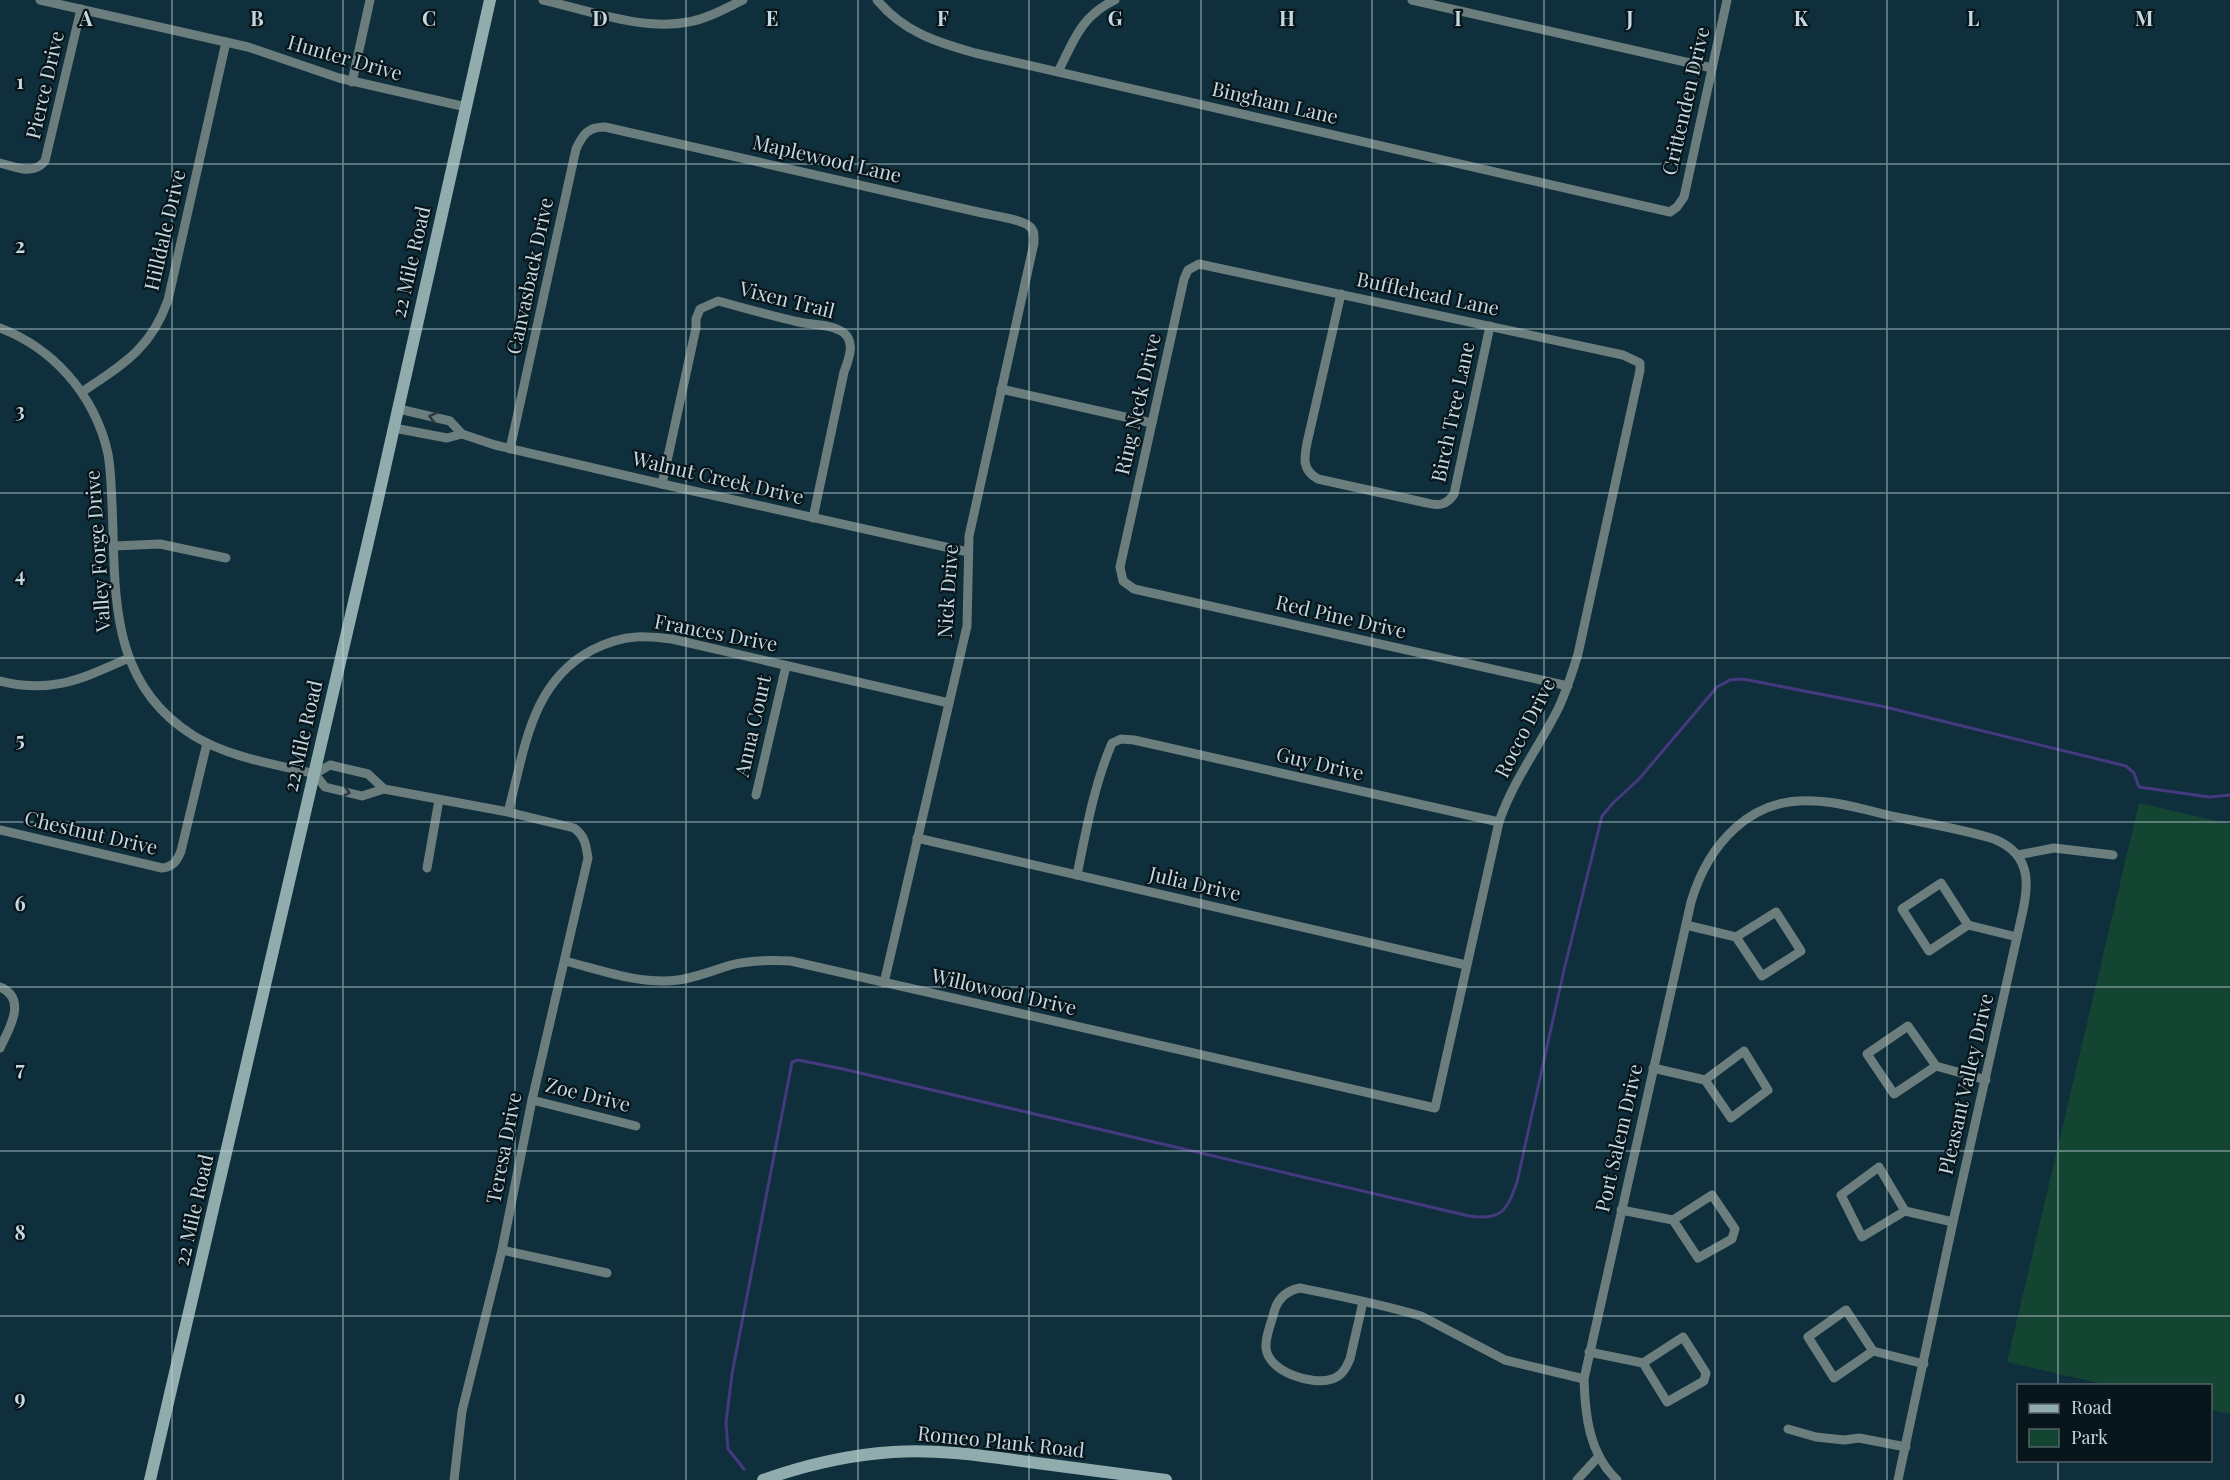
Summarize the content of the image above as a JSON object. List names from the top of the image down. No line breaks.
{"streets":{"street":["Hunter Drive","Pierce Drive","Crittenden Drive","Bingham Lane","Maplewood Lane","Hilldale Drive","22 Mile Road","Canvasback Drive","Bufflehead Lane","Vixen Trail","Ring Neck Drive","Birch Tree Lane","Walnut Creek Drive","Valley Forge Drive","Nick Drive","Red Pine Drive","Frances Drive","Anna Court","Rocco Drive","Guy Drive","Chestnut Drive","Julia Drive","Willowood Drive","Pleasant Valley Drive","Zoe Drive","Port Salem Drive","Teresa Drive","Romeo Plank Road"]},"crossings":[["Hunter Drive","Pierce Drive"],["Hunter Drive","Hilldale Drive"],["Hunter Drive","22 Mile Road"],["Crittenden Drive","Bingham Lane"],["Maplewood Lane","Canvasback Drive"],["Maplewood Lane","Nick Drive"],["Hilldale Drive","Valley Forge Drive"],["22 Mile Road","Walnut Creek Drive"],["22 Mile Road","Valley Forge Drive"],["Canvasback Drive","Walnut Creek Drive"],["Bufflehead Lane","Ring Neck Drive"],["Bufflehead Lane","Birch Tree Lane"],["Bufflehead Lane","Rocco Drive"],["Vixen Trail","Walnut Creek Drive"],["Ring Neck Drive","Red Pine Drive"],["Walnut Creek Drive","Nick Drive"],["Valley Forge Drive","Frances Drive"],["Valley Forge Drive","Chestnut Drive"],["Valley Forge Drive","Teresa Drive"],["Nick Drive","Frances Drive"],["Nick Drive","Julia Drive"],["Nick Drive","Willowood Drive"],["Red Pine Drive","Rocco Drive"],["Frances Drive","Anna Court"],["Rocco Drive","Guy Drive"],["Rocco Drive","Julia Drive"],["Rocco Drive","Willowood Drive"],["Guy Drive","Julia Drive"],["Willowood Drive","Teresa Drive"],["Pleasant Valley Drive","Port Salem Drive"],["Zoe Drive","Teresa Drive"]],"legend":["Road","Park"],"grid":{"columns":["A","B","C","D","E","F","G","H","I","J","K","L","M"],"rows":["1","2","3","4","5","6","7","8","9"]}}
